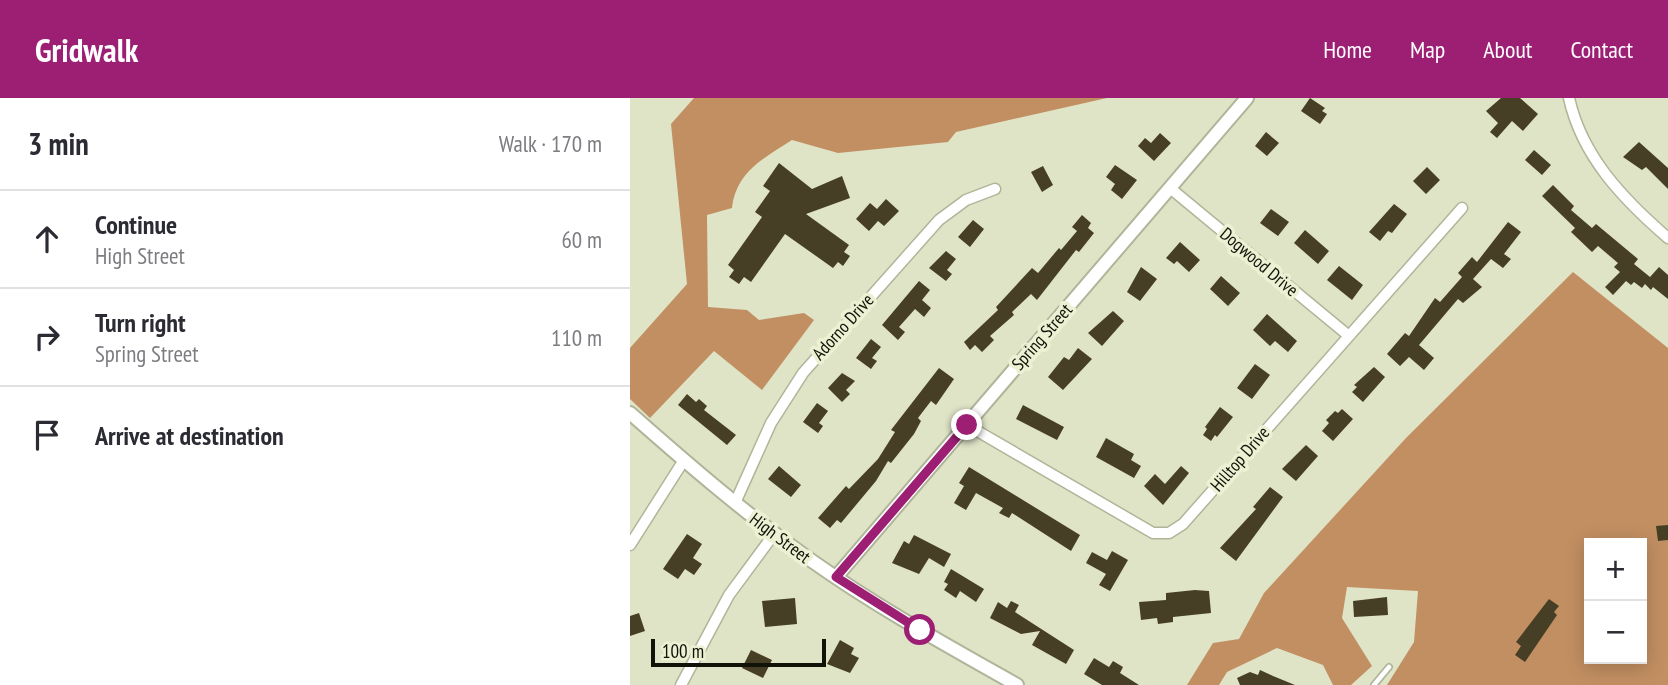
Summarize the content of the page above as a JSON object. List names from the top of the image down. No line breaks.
{"streets":{"street":["Dogwood Drive","Adorno Drive","Spring Street","Hilltop Drive","High Street"]},"crossings":[["Dogwood Drive","Spring Street"],["Dogwood Drive","Hilltop Drive"],["Adorno Drive","High Street"],["Spring Street","Hilltop Drive"],["Spring Street","High Street"]],"scale_bar":"100 m","page":{"header":"Gridwalk","nav":["Home","Map","About","Contact"],"heading":["3 min","Walk · 170 m"],"list":[["Continue","High Street","60 m"],["Turn right","Spring Street","110 m"],"Arrive at destination"],"map_buttons":["+","−"],"scale":"100 m"}}
